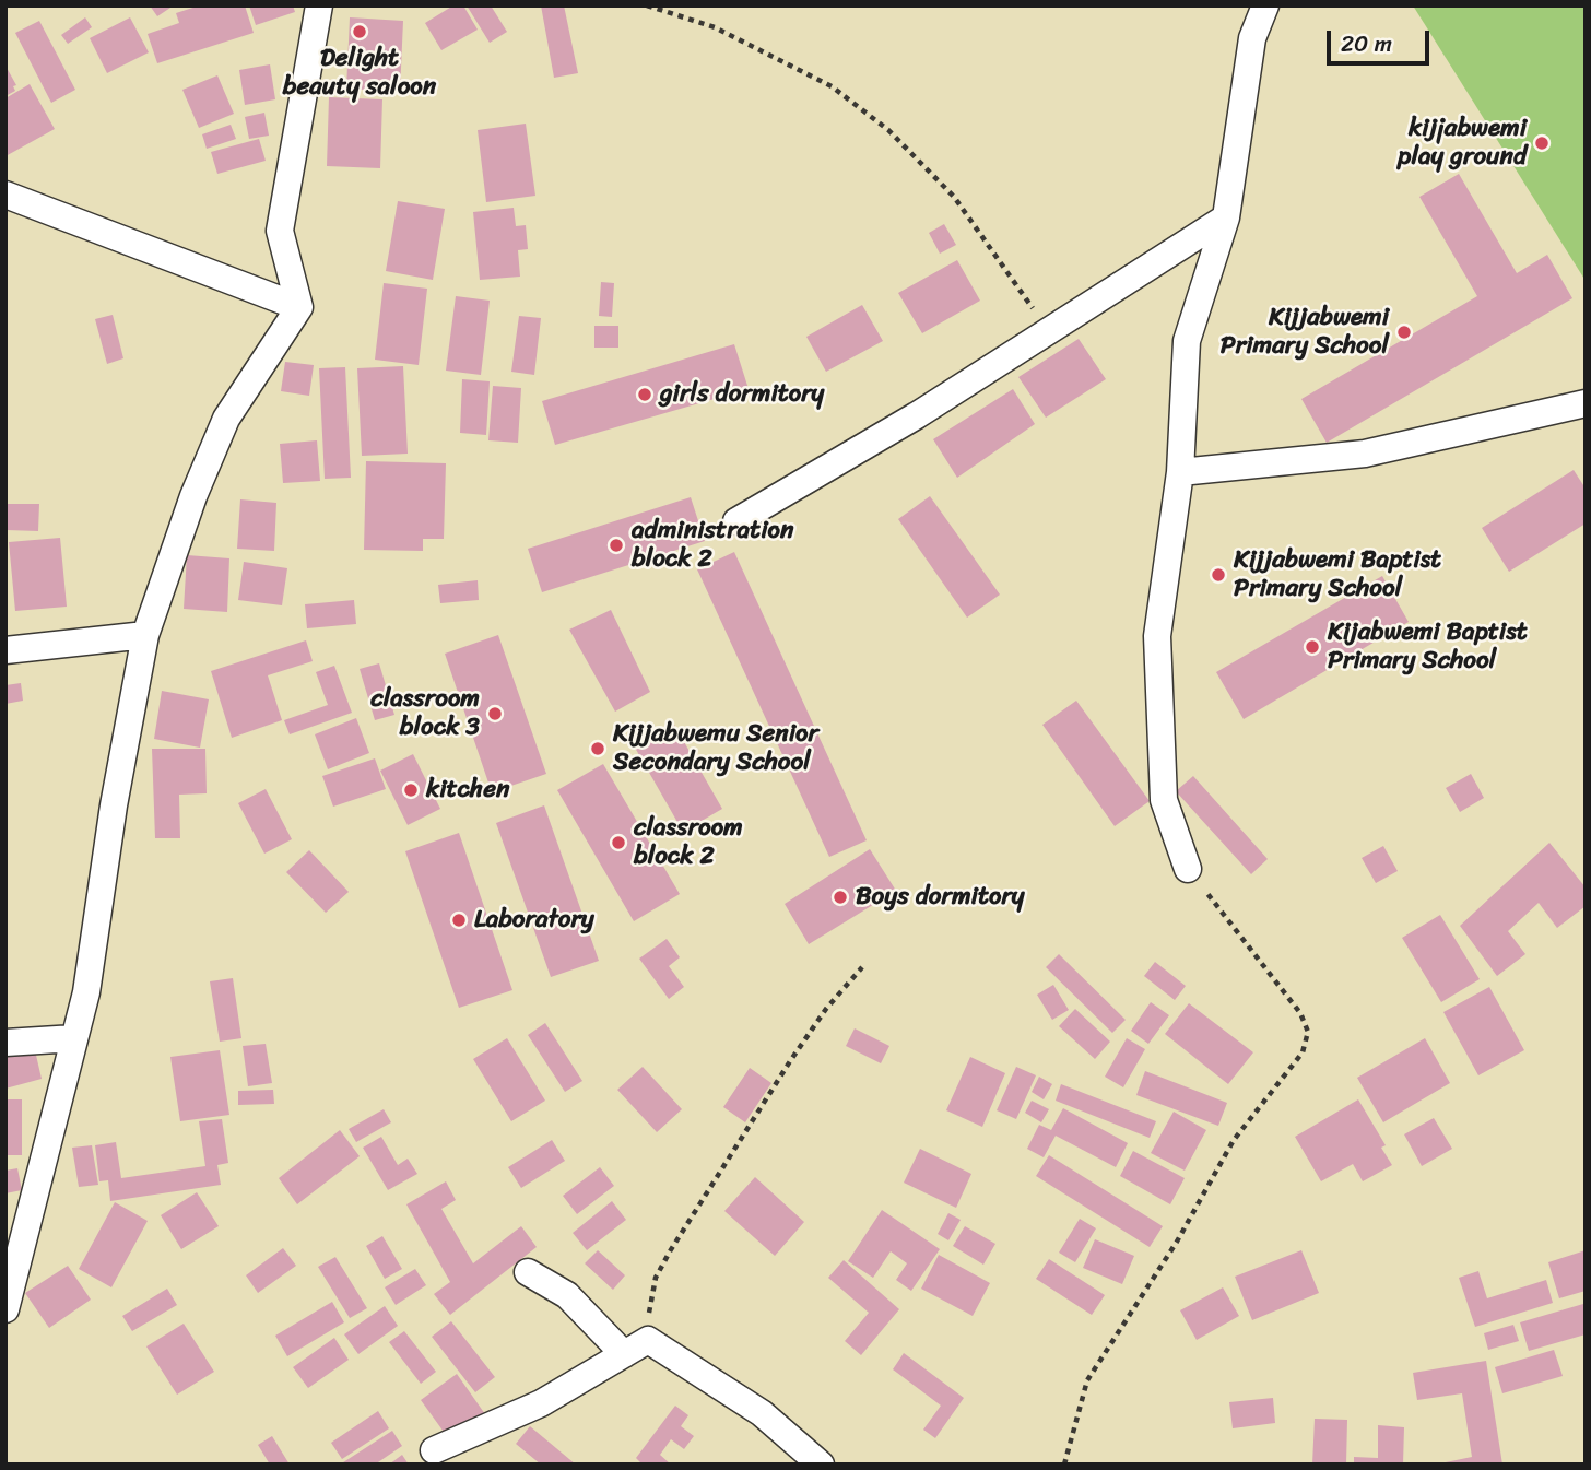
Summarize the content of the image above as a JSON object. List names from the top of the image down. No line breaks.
{"places":["Delight beauty saloon","kijjabwemi play ground","Kijjabwemi Primary School","girls dormitory","administration block 2","Kijjabwemi Baptist Primary School","Kijabwemi Baptist Primary School","classroom block 3","Kijjabwemu Senior Secondary School","kitchen","classroom block 2","Boys dormitory","Laboratory"],"scale_bar":"20 m"}
